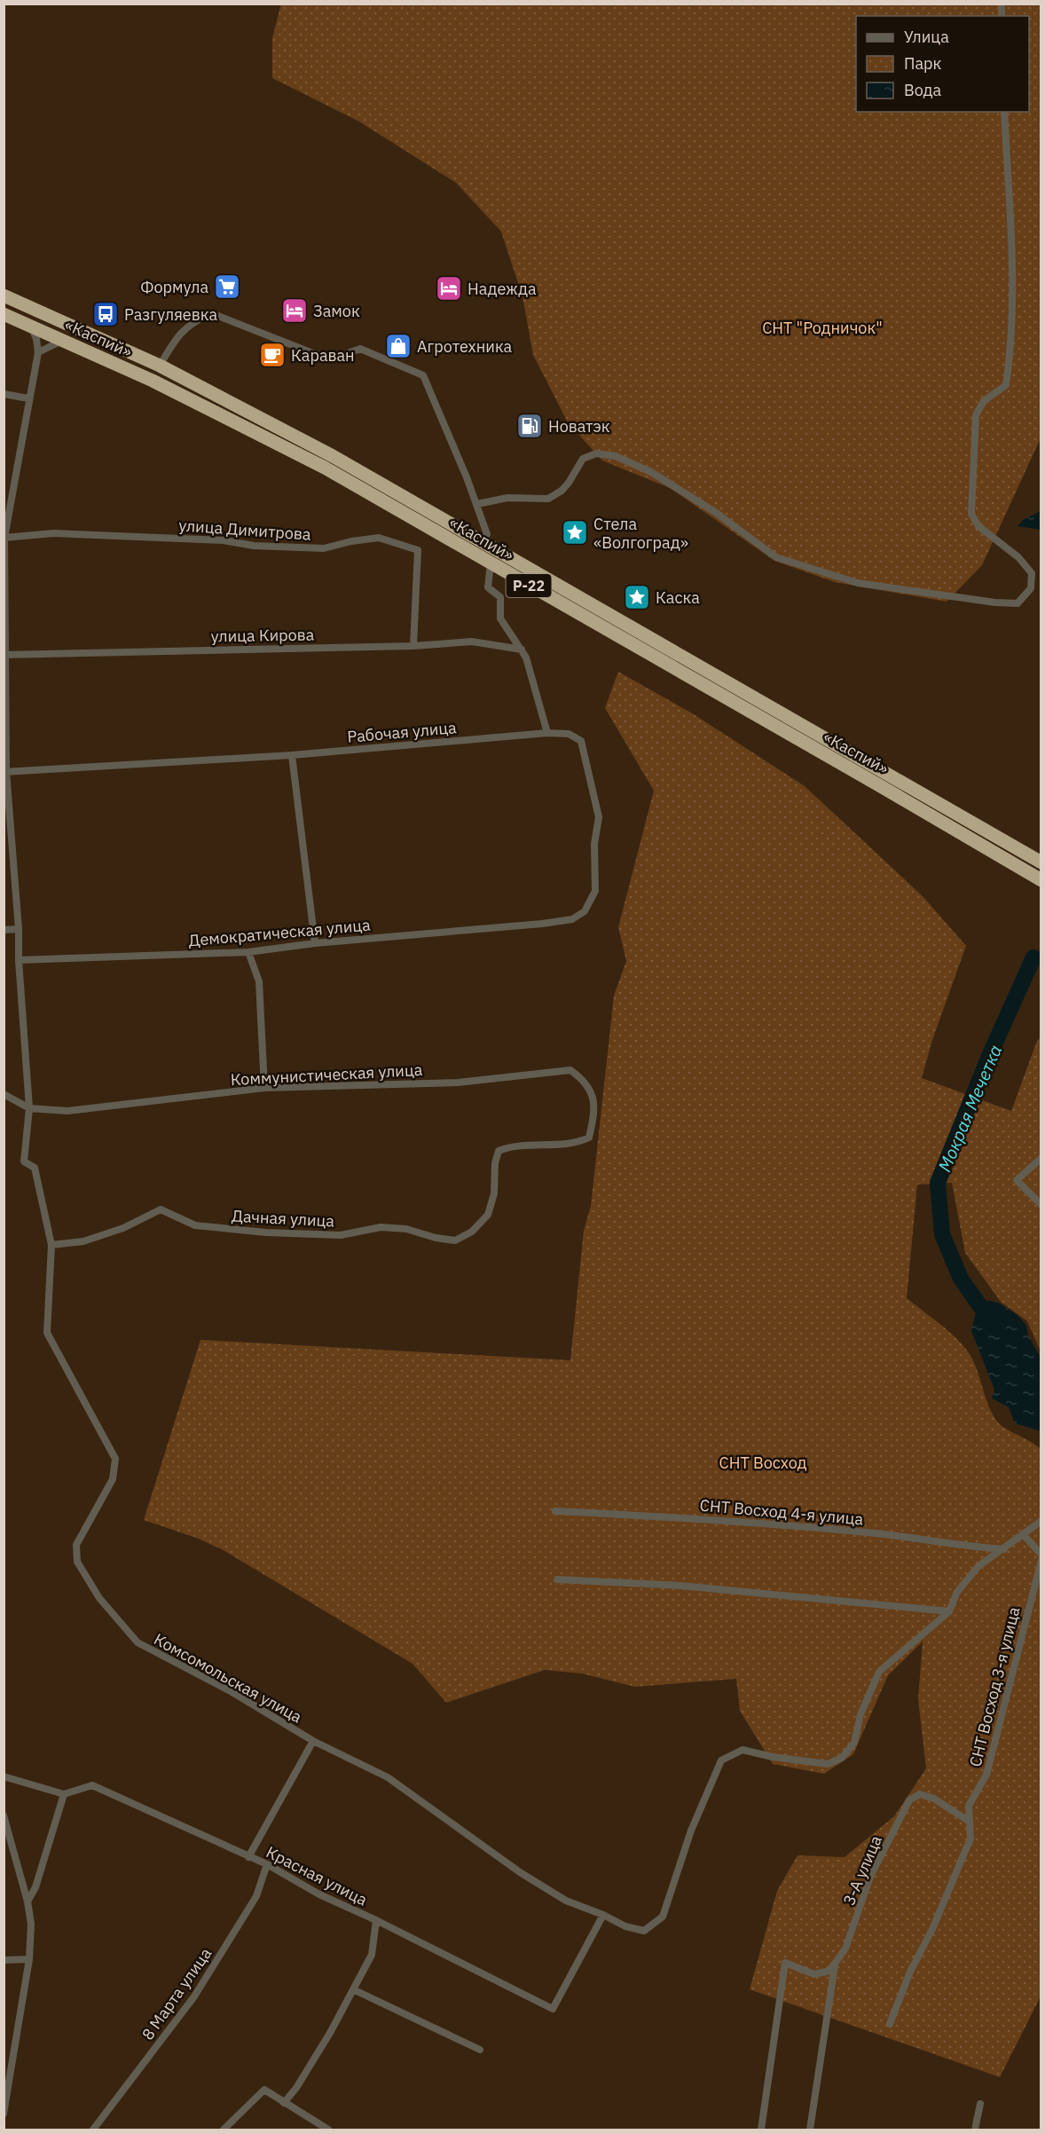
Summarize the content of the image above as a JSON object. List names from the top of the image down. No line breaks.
{"streets":{"highway":["«Каспий»","Р-22"],"street":["улица Димитрова","улица Кирова","Рабочая улица","Демократическая улица","Коммунистическая улица","Дачная улица","СНТ Восход 4-я улица","Комсомольская улица","СНТ Восход 3-я улица","3-А улица","Красная улица","8 Марта улица"]},"crossings":[["улица Димитрова","улица Кирова"],["Рабочая улица","Демократическая улица"],["Коммунистическая улица","Дачная улица"],["Коммунистическая улица","Комсомольская улица"],["Дачная улица","Комсомольская улица"],["Комсомольская улица","Красная улица"],["СНТ Восход 3-я улица","3-А улица"],["Красная улица","8 Марта улица"]],"water":["Мокрая Мечетка"],"parks":["СНТ \"Родничок\"","СНТ Восход"],"places":{"supermarket":["Формула"],"hotel":["Надежда","Замок"],"bus stop":["Разгуляевка"],"shop":["Агротехника"],"cafe":["Караван"],"fuel station":["Новатэк"],"place":["Стела «Волгоград»","Каска"]},"legend":["Улица","Парк","Вода"]}
